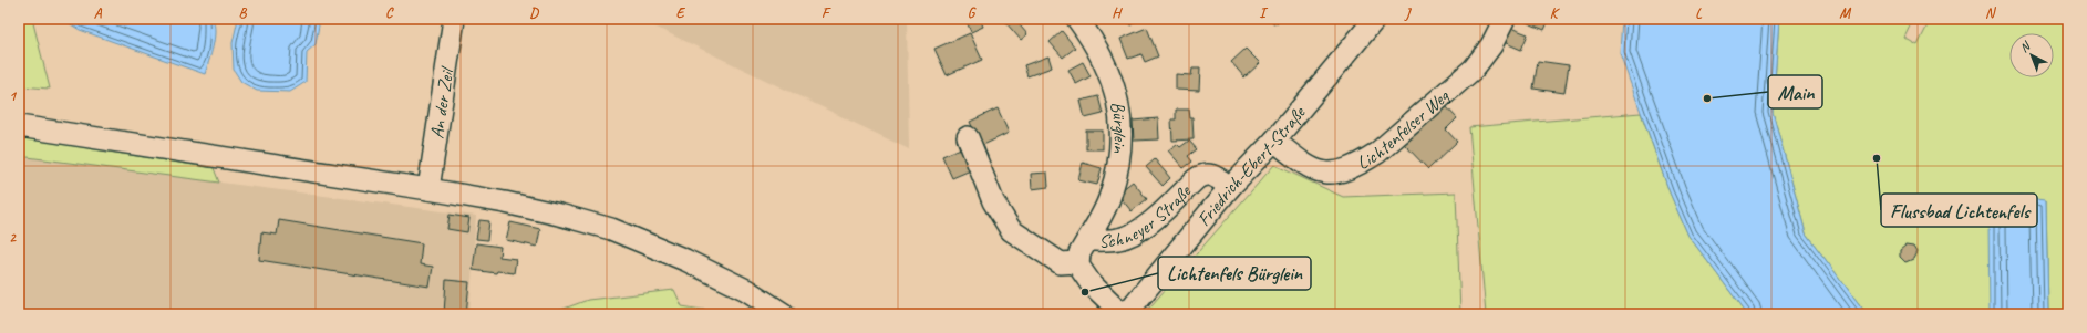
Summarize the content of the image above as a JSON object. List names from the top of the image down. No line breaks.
{"streets":{"street":["An der Zeil","Bürglein","Lichtenfelser Weg","Friedrich-Ebert-Straße","Schneyer Straße"]},"crossings":[["Bürglein","Schneyer Straße"],["Lichtenfelser Weg","Friedrich-Ebert-Straße"],["Friedrich-Ebert-Straße","Schneyer Straße"]],"places":["Main","Flussbad Lichtenfels","Lichtenfels Bürglein"],"north":"top left","grid":{"columns":["A","B","C","D","E","F","G","H","I","J","K","L","M","N"],"rows":["1","2"]}}
